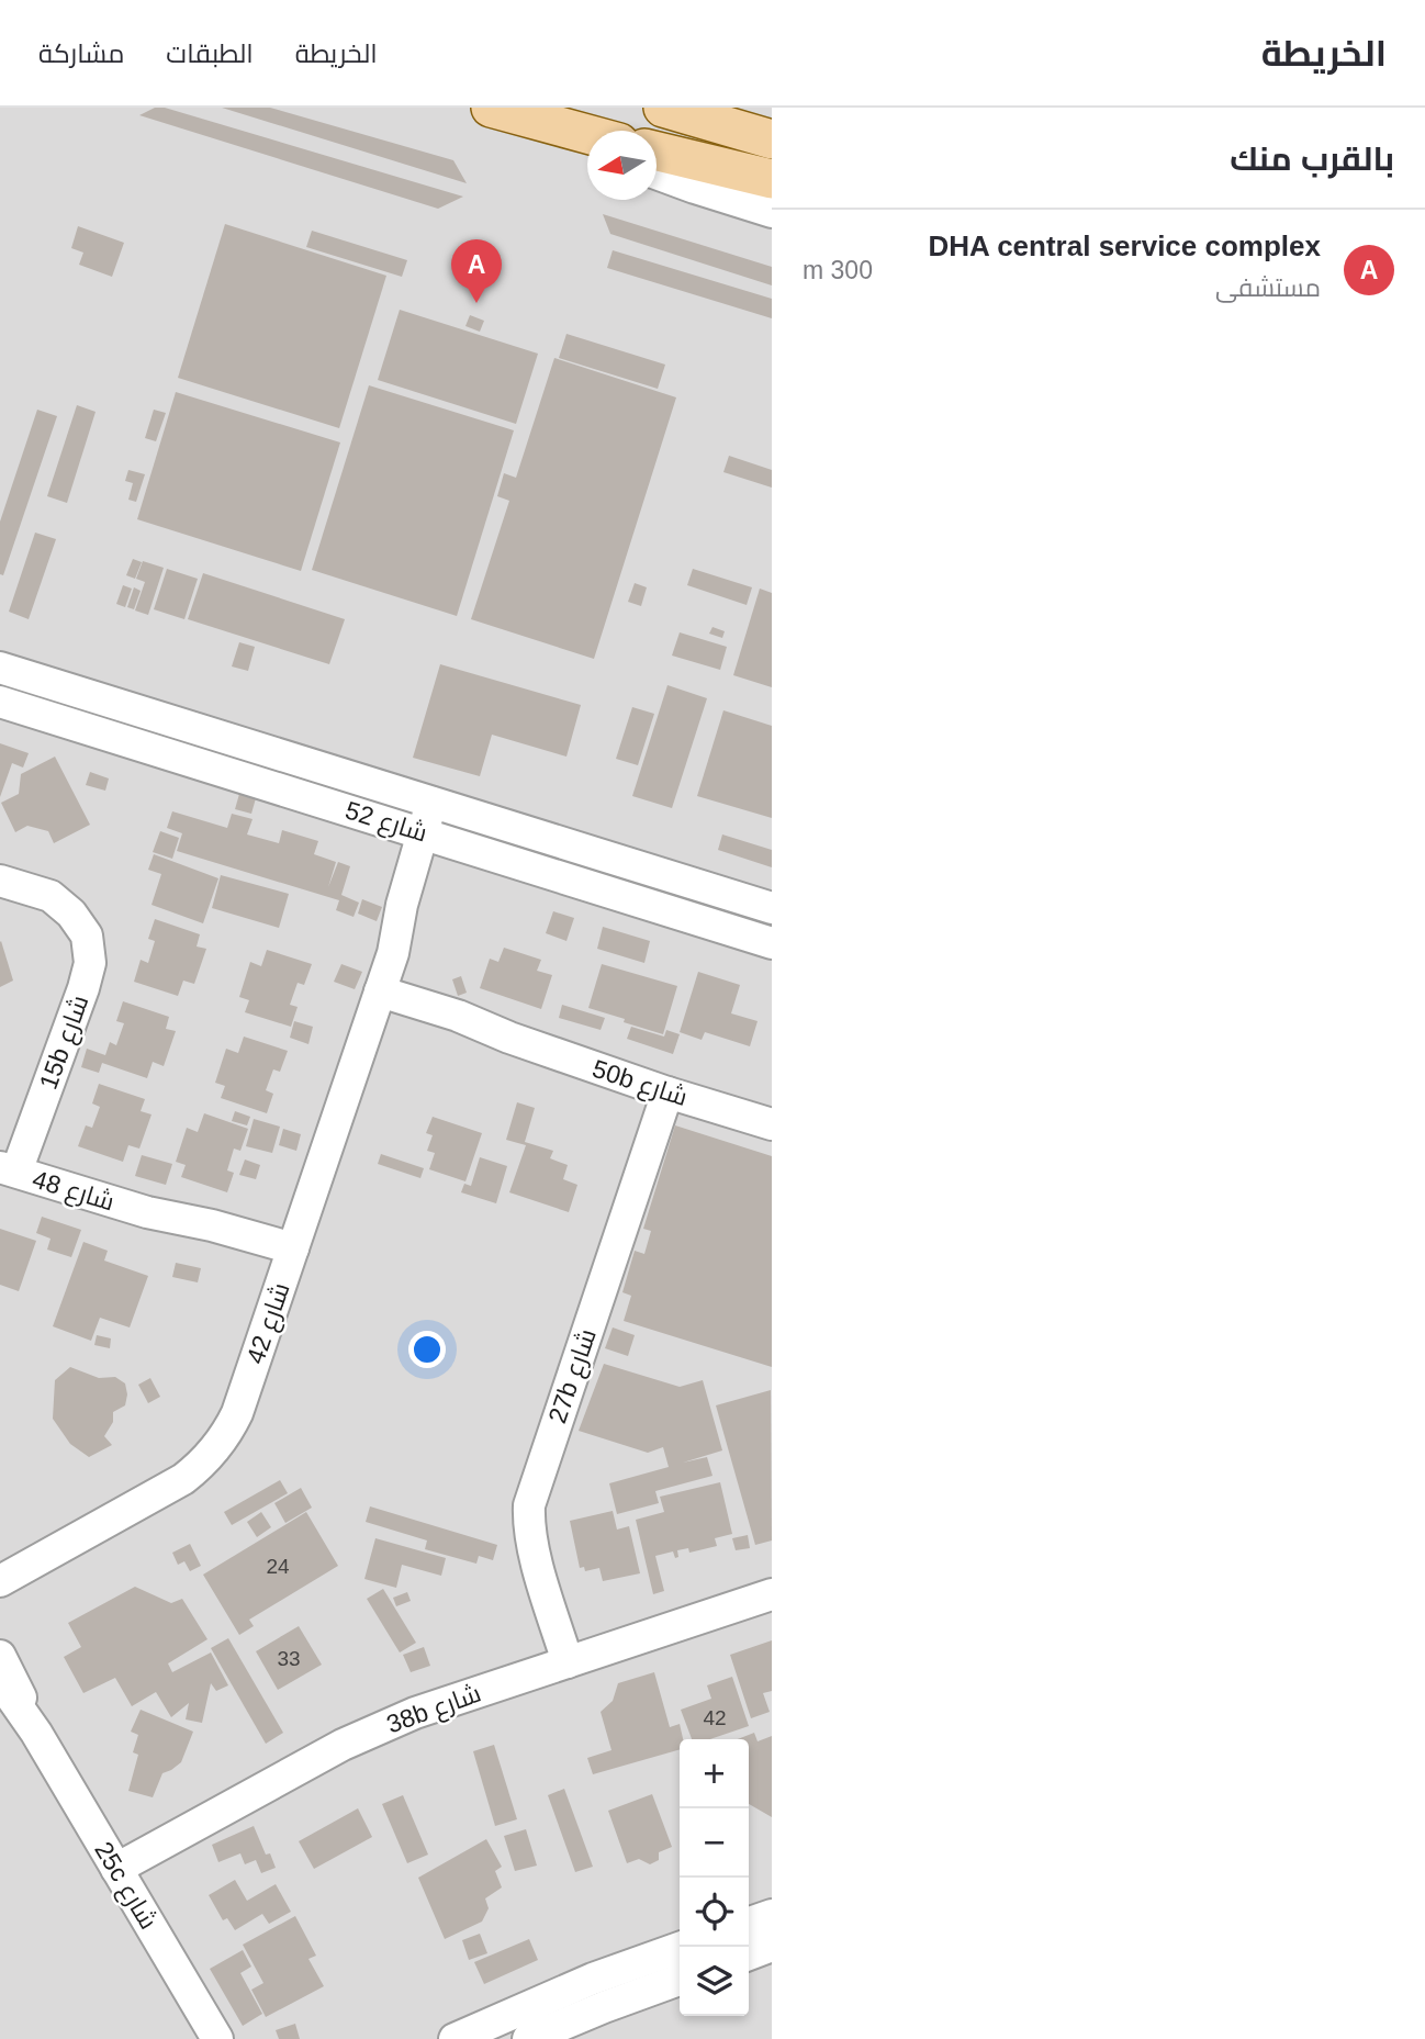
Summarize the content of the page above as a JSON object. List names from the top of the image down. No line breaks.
{"streets":{"street":["شارع 52","15b شارع","50b شارع","شارع 48","شارع 42","27b شارع","38b شارع","25c شارع"]},"crossings":[["شارع 52","شارع 42"],["15b شارع","شارع 48"],["50b شارع","شارع 42"],["50b شارع","27b شارع"],["شارع 48","شارع 42"],["27b شارع","38b شارع"],["38b شارع","25c شارع"]],"house_numbers":["24","33","42"],"north":"left","page":{"header":"الخريطة","nav":["الخريطة","الطبقات","مشاركة"],"heading":"بالقرب منك","list":[{"mark":"A","name":"DHA central service complex","note":"مستشفى","value":"300 m"}],"pins":"A","map_buttons":["+","−"]}}
